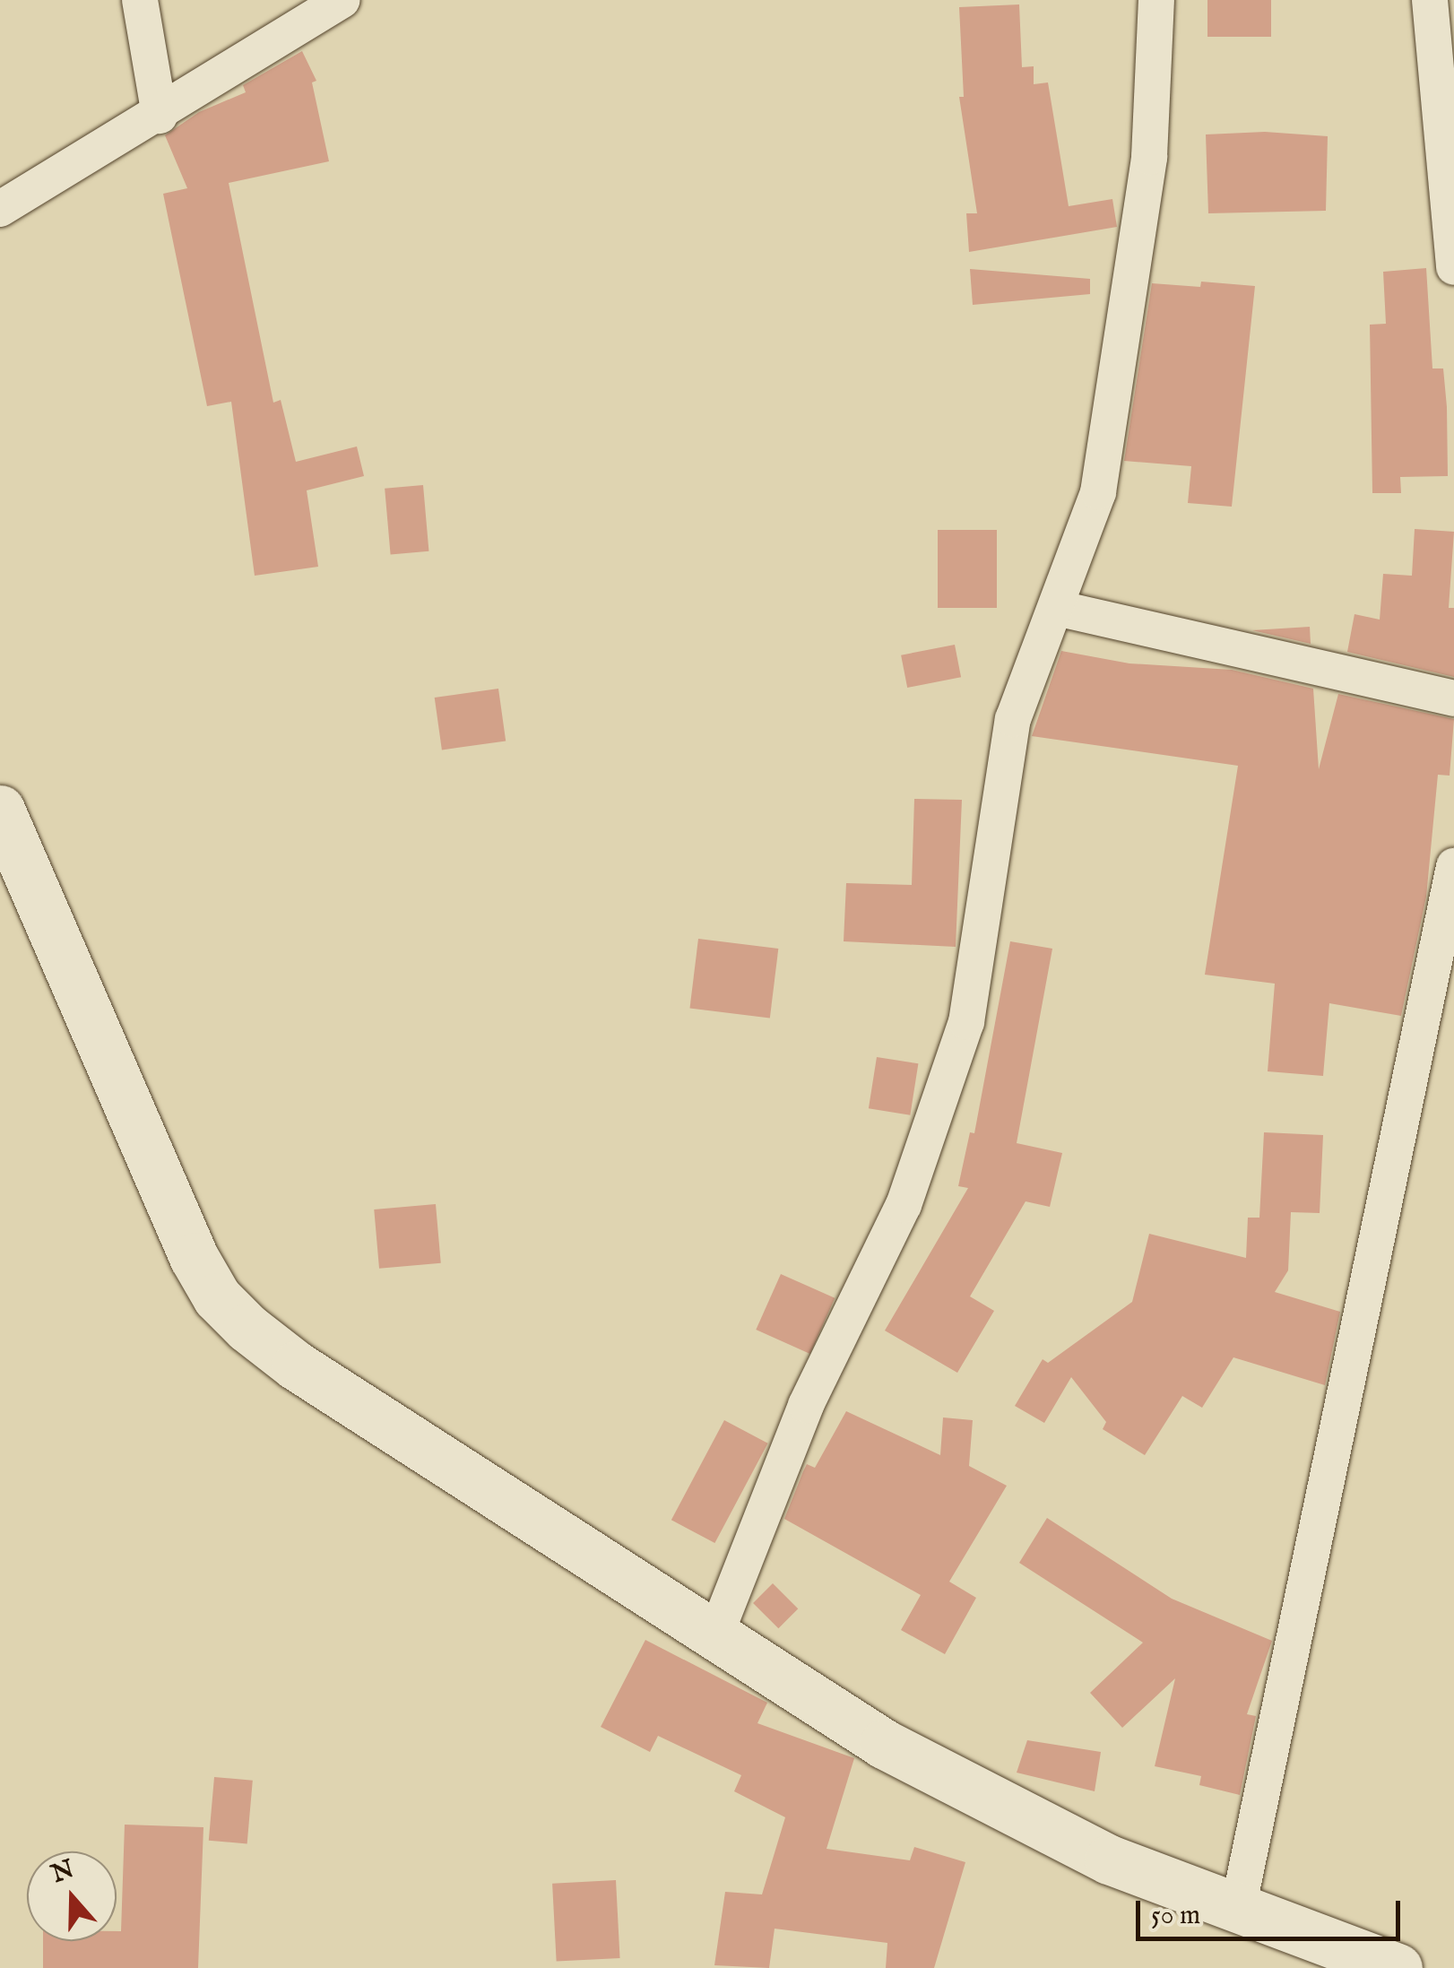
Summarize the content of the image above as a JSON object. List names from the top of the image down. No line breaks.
{"scale_bar":"50 m","north":"top"}
